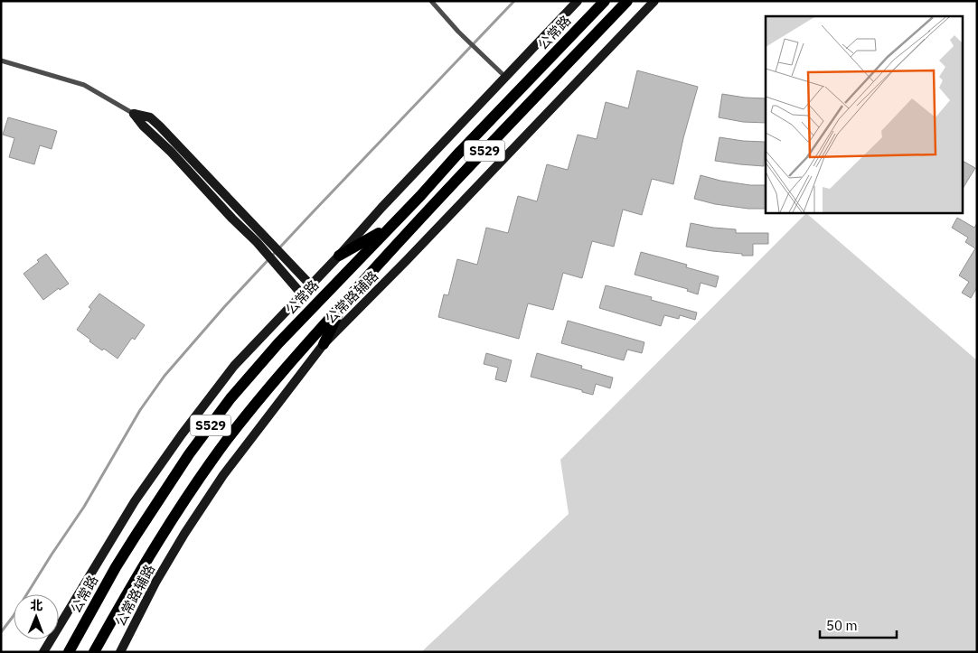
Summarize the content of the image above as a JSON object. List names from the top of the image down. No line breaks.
{"streets":{"main road":["公常路","S529","公常路辅路"]},"scale_bar":"50 m","north":"top"}
